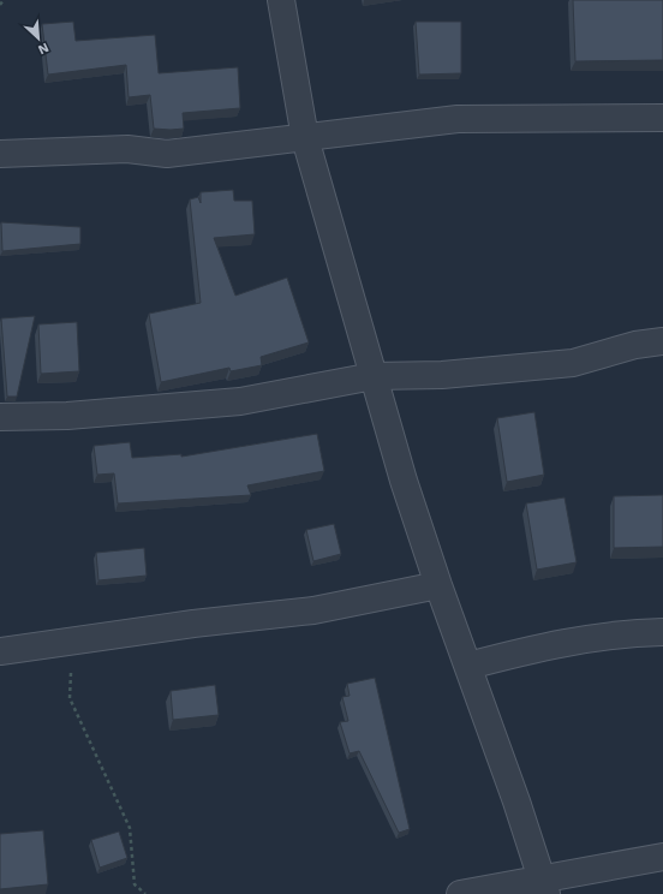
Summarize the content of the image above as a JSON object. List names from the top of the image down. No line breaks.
{"north":"bottom right"}
